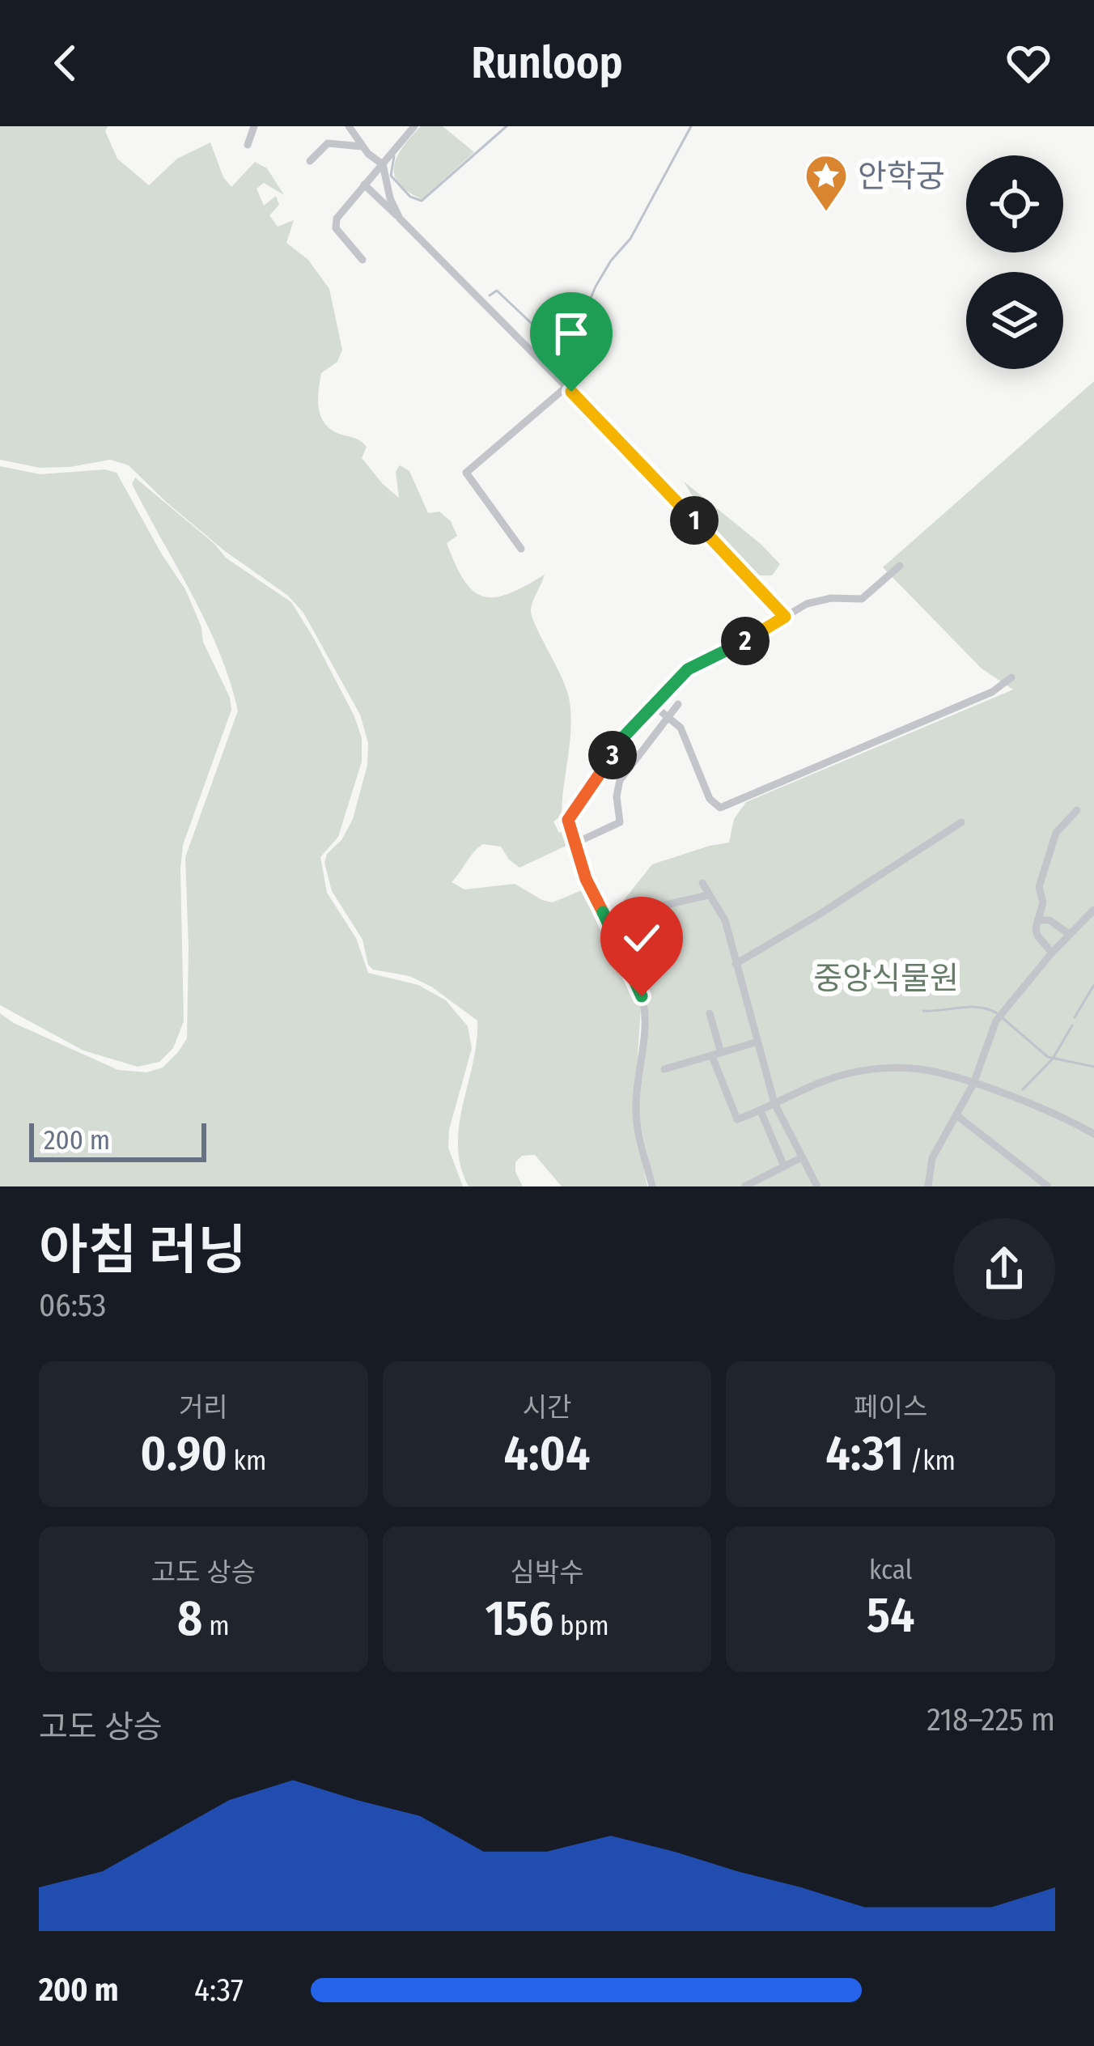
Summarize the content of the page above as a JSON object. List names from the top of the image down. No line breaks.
{"parks":["중앙식물원"],"places":{"place":["안학궁"]},"scale_bar":"200 m","page":{"header":"Runloop","pins":["1","2","3"],"scale":"200 m","heading":["아침 러닝","06:53"],"stats":[["거리","0.90 km"],["시간","4:04"],["페이스","4:31 /km"],["고도 상승","8 m"],["심박수","156 bpm"],["kcal","54"]],"chart":["고도 상승","218–225 m"],"list":[{"name":"200 m","note":"4:37"}]}}
